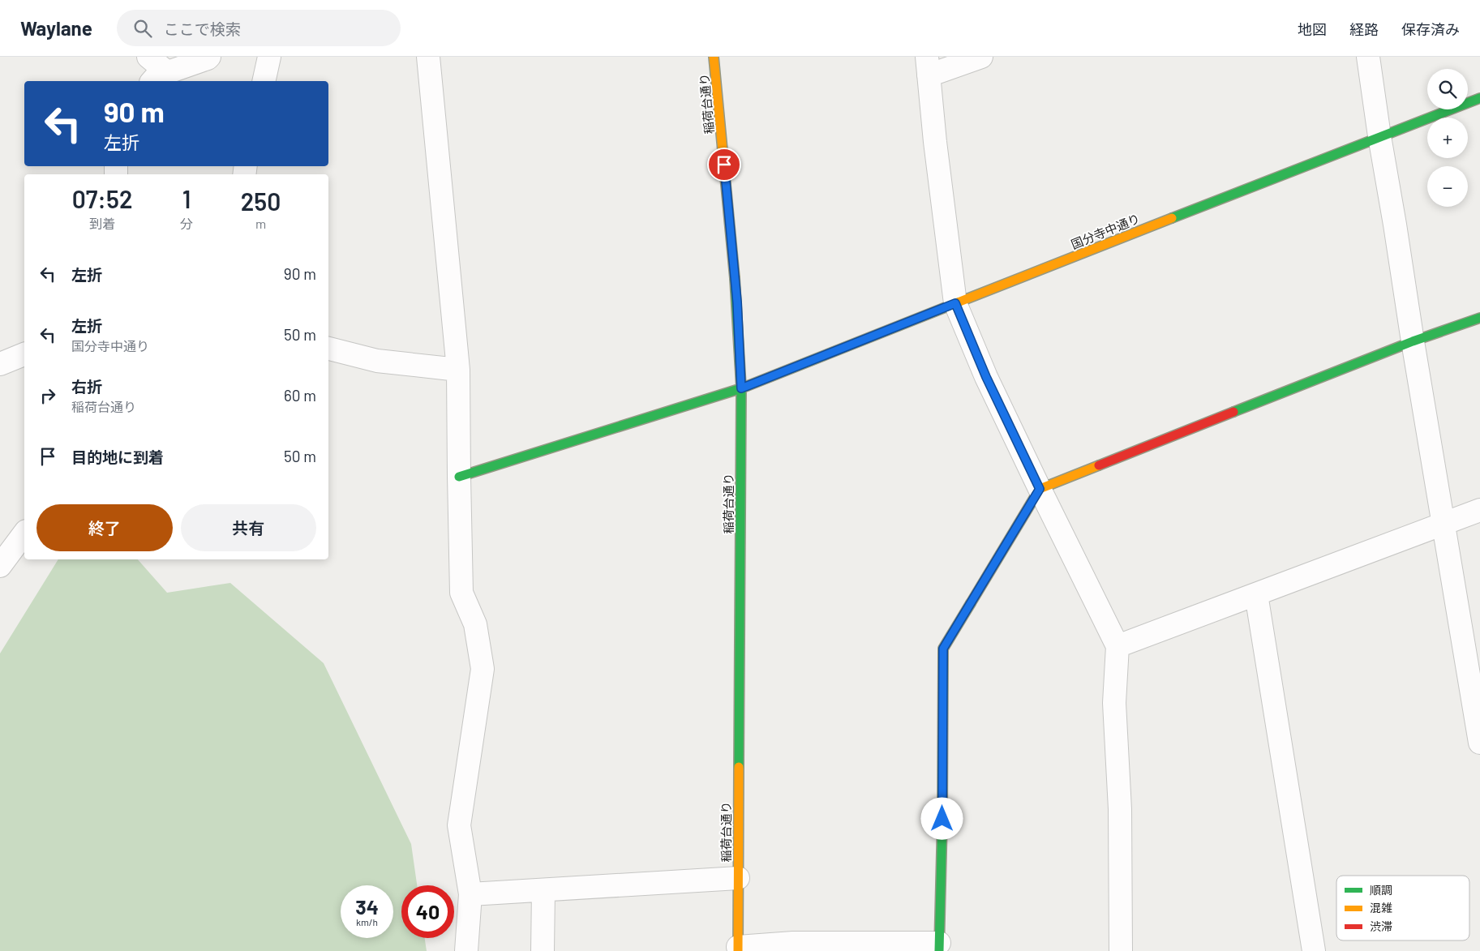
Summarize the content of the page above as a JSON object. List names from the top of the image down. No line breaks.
{"streets":{"street":["稲荷台通り","国分寺中通り"]},"crossings":[["稲荷台通り","国分寺中通り"]],"legend":["順調","混雑","渋滞"],"page":{"header":"Waylane","search":"ここで検索","nav":["地図","経路","保存済み"],"map_buttons":["+","−"],"turn":["90 m","左折"],"eta":["07:52","到着","1","分","250","m"],"list":[{"name":"左折","value":"90 m"},{"name":"左折","note":"国分寺中通り","value":"50 m"},{"name":"右折","note":"稲荷台通り","value":"60 m"},{"name":"目的地に到着","value":"50 m"}],"buttons":["終了","共有"],"speed":"34 km/h","limit":"40"}}
